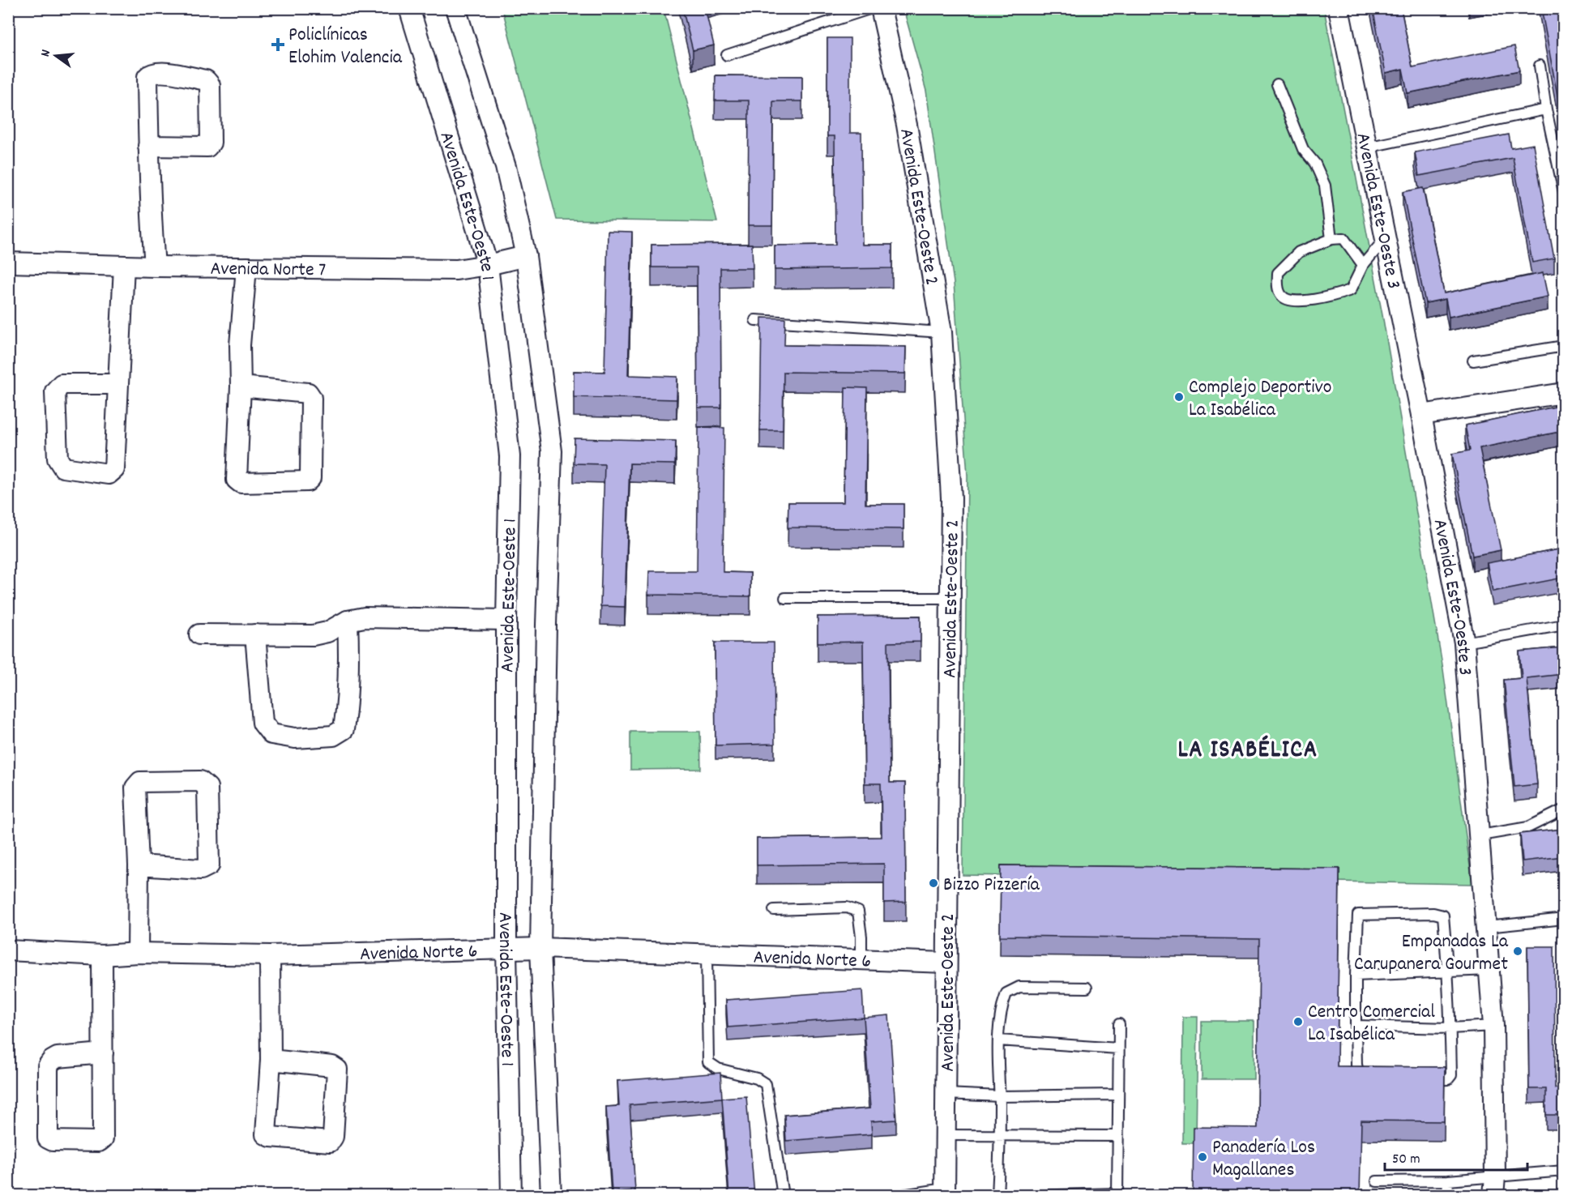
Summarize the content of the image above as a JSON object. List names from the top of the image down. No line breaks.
{"streets":{"street":["Avenida Este-Oeste 1","Avenida Este-Oeste 2","Avenida Este-Oeste 3","Avenida Norte 7","Avenida Norte 6"]},"crossings":[["Avenida Este-Oeste 1","Avenida Norte 7"],["Avenida Este-Oeste 1","Avenida Norte 6"],["Avenida Este-Oeste 2","Avenida Norte 6"]],"districts":["LA ISABÉLICA"],"places":{"health":["Policlínicas Elohim Valencia"],"other":["Complejo Deportivo La Isabélica","Bizzo Pizzería","Empanadas La Carupanera Gourmet","Centro Comercial La Isabélica","Panadería Los Magallanes"]},"scale_bar":"50 m","north":"left"}
